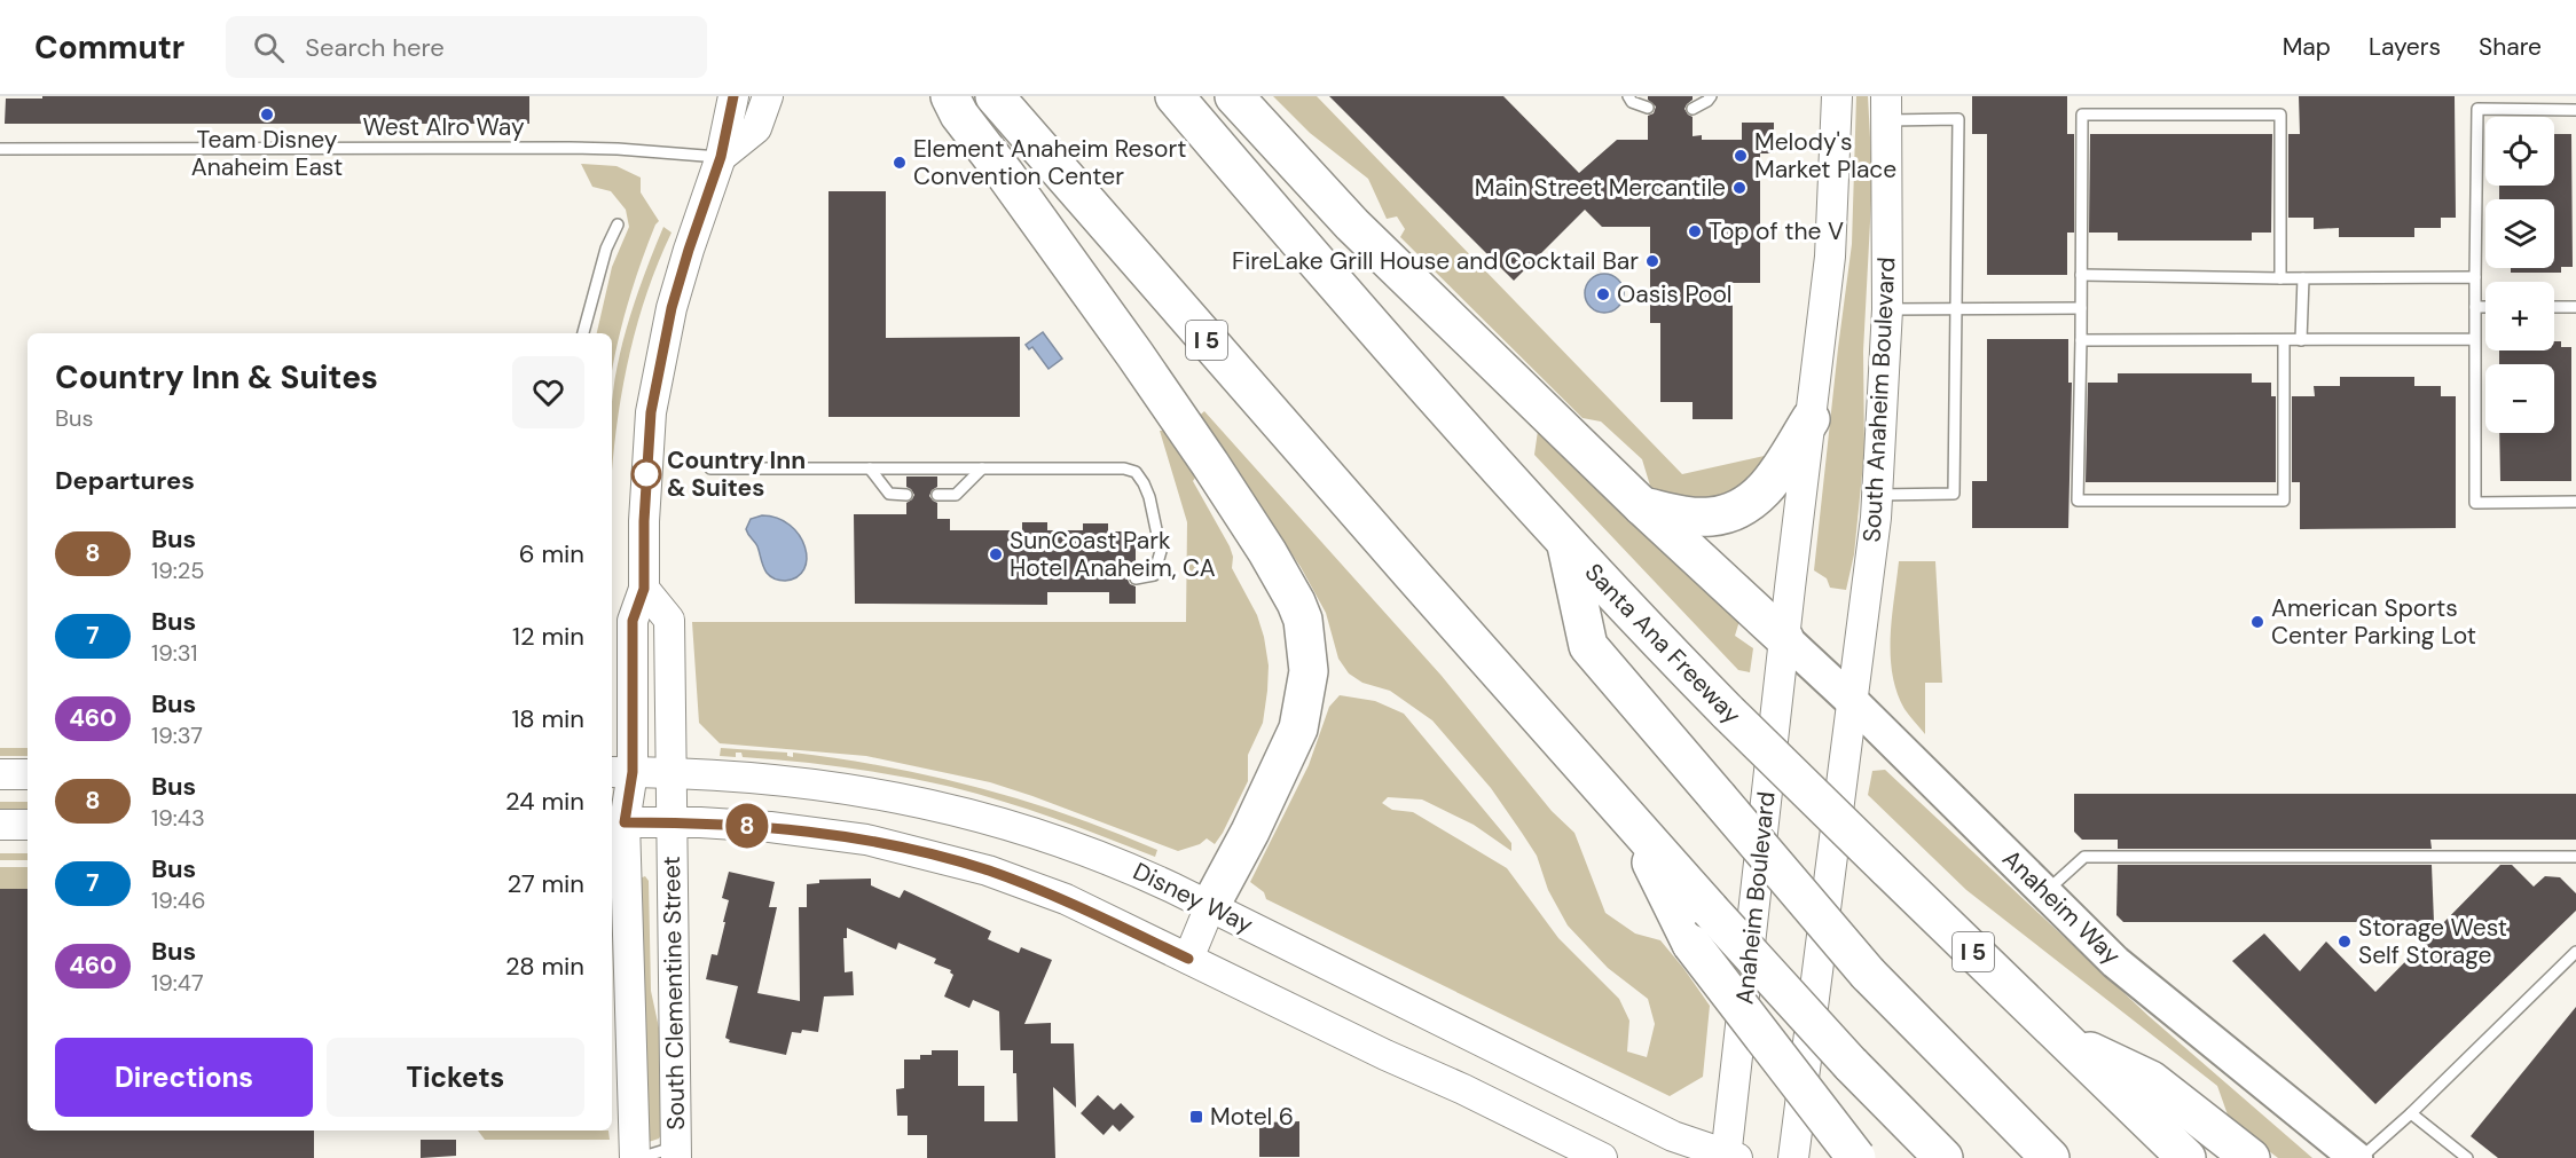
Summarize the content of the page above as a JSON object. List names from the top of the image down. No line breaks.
{"streets":{"highway":["I 5","Santa Ana Freeway"],"main road":["South Anaheim Boulevard","Disney Way","Anaheim Boulevard","Anaheim Way","South Clementine Street"],"lane":["West Alro Way"]},"crossings":[["West Alro Way","South Clementine Street"],["South Anaheim Boulevard","Anaheim Way"],["Disney Way","Anaheim Boulevard"],["Disney Way","South Clementine Street"],["Anaheim Boulevard","Anaheim Way"]],"places":{"other":["Team Disney Anaheim East","Melody's Market Place","Element Anaheim Resort Convention Center","Main Street Mercantile","Top of the V","FireLake Grill House and Cocktail Bar","Oasis Pool","Country Inn & Suites","SunCoast Park Hotel Anaheim, CA","American Sports Center Parking Lot","Storage West Self Storage"],"transit":["Motel 6"]},"lines":["bus line 8"],"page":{"header":"Commutr","search":"Search here","nav":["Map","Layers","Share"],"on_map":"8","map_buttons":["+","−"],"heading":[["Country Inn & Suites","Bus"],"Departures"],"list":[{"mark":"8","name":"Bus","note":"19:25","value":"6 min"},{"mark":"7","name":"Bus","note":"19:31","value":"12 min"},{"mark":"460","name":"Bus","note":"19:37","value":"18 min"},{"mark":"8","name":"Bus","note":"19:43","value":"24 min"},{"mark":"7","name":"Bus","note":"19:46","value":"27 min"},{"mark":"460","name":"Bus","note":"19:47","value":"28 min"}],"buttons":["Directions","Tickets"]}}
